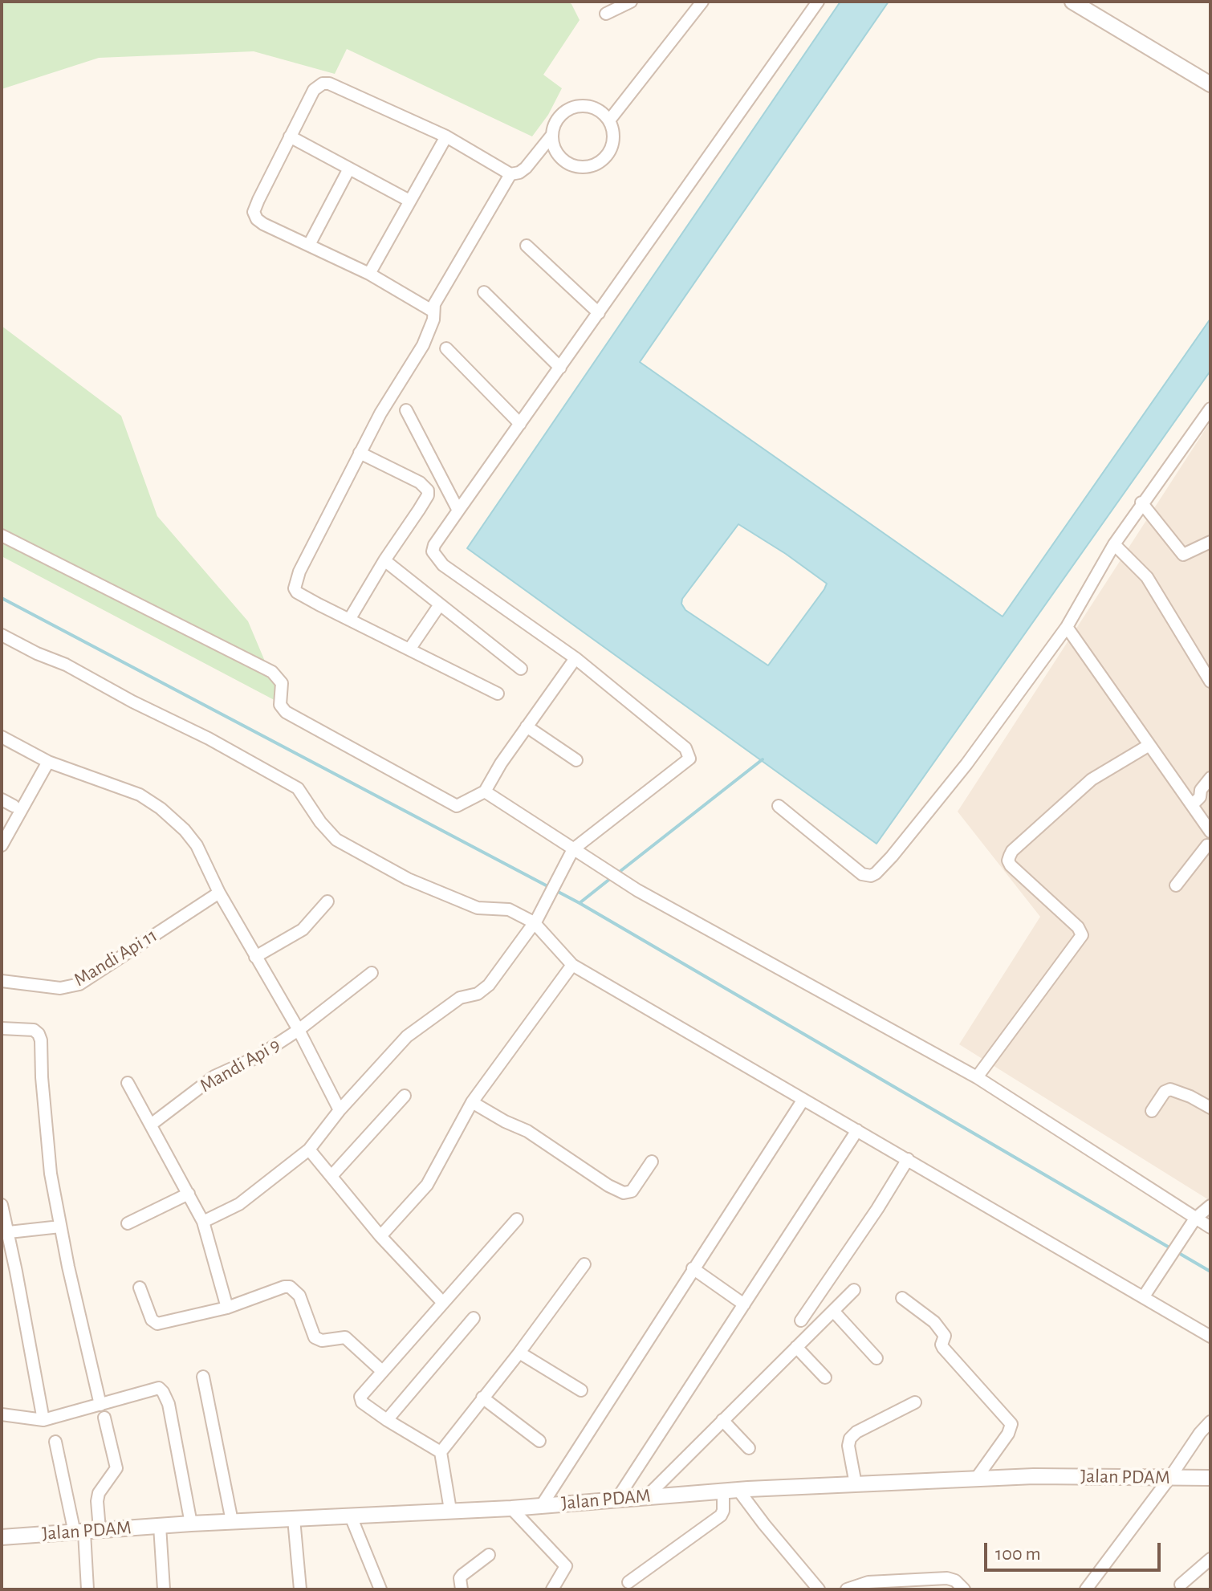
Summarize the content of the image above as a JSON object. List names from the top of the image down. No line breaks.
{"streets":{"street":["Mandi Api 11","Mandi Api 9","Jalan PDAM"]},"scale_bar":"100 m"}
